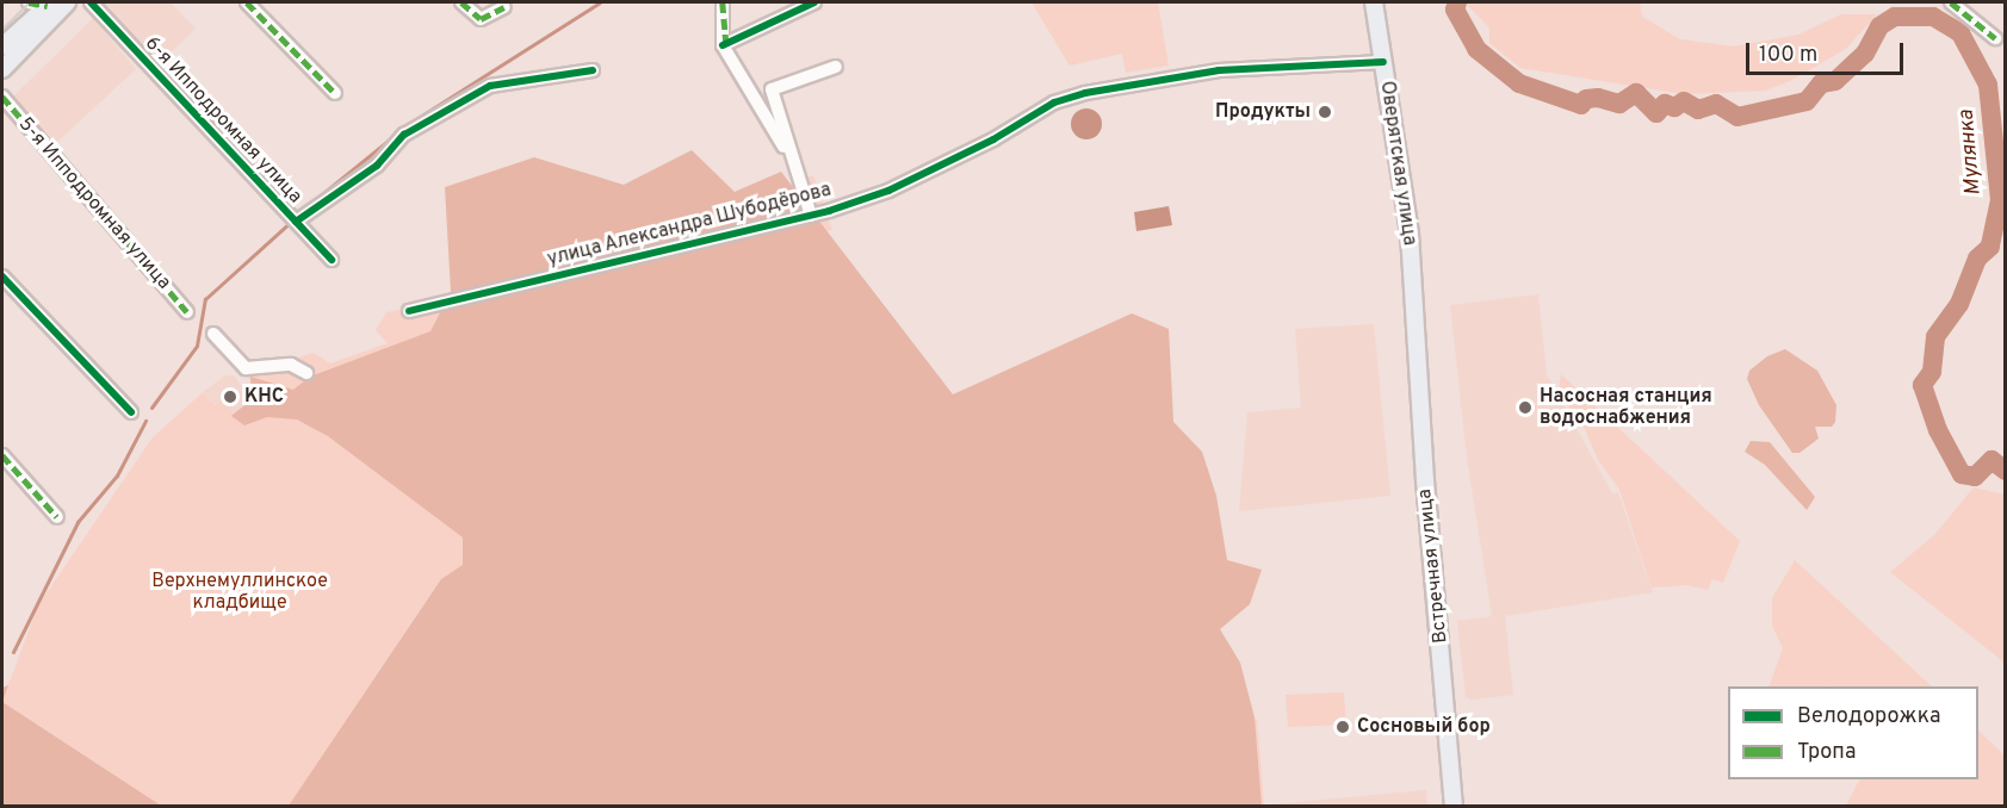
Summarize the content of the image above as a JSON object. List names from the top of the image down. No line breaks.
{"streets":{"main road":["Оверятская улица","Встречная улица"],"street":["6-я Ипподромная улица","5-я Ипподромная улица","улица Александра Шубодёрова"]},"crossings":[["Оверятская улица","улица Александра Шубодёрова"],["Оверятская улица","Встречная улица"]],"water":["Мулянка"],"parks":["Верхнемуллинское кладбище"],"places":["Пpoдукты","КНС","Насосная станция водоснабжения","Сосновый бор"],"legend":["Велодорожка","Тропа"],"scale_bar":"100 m"}
